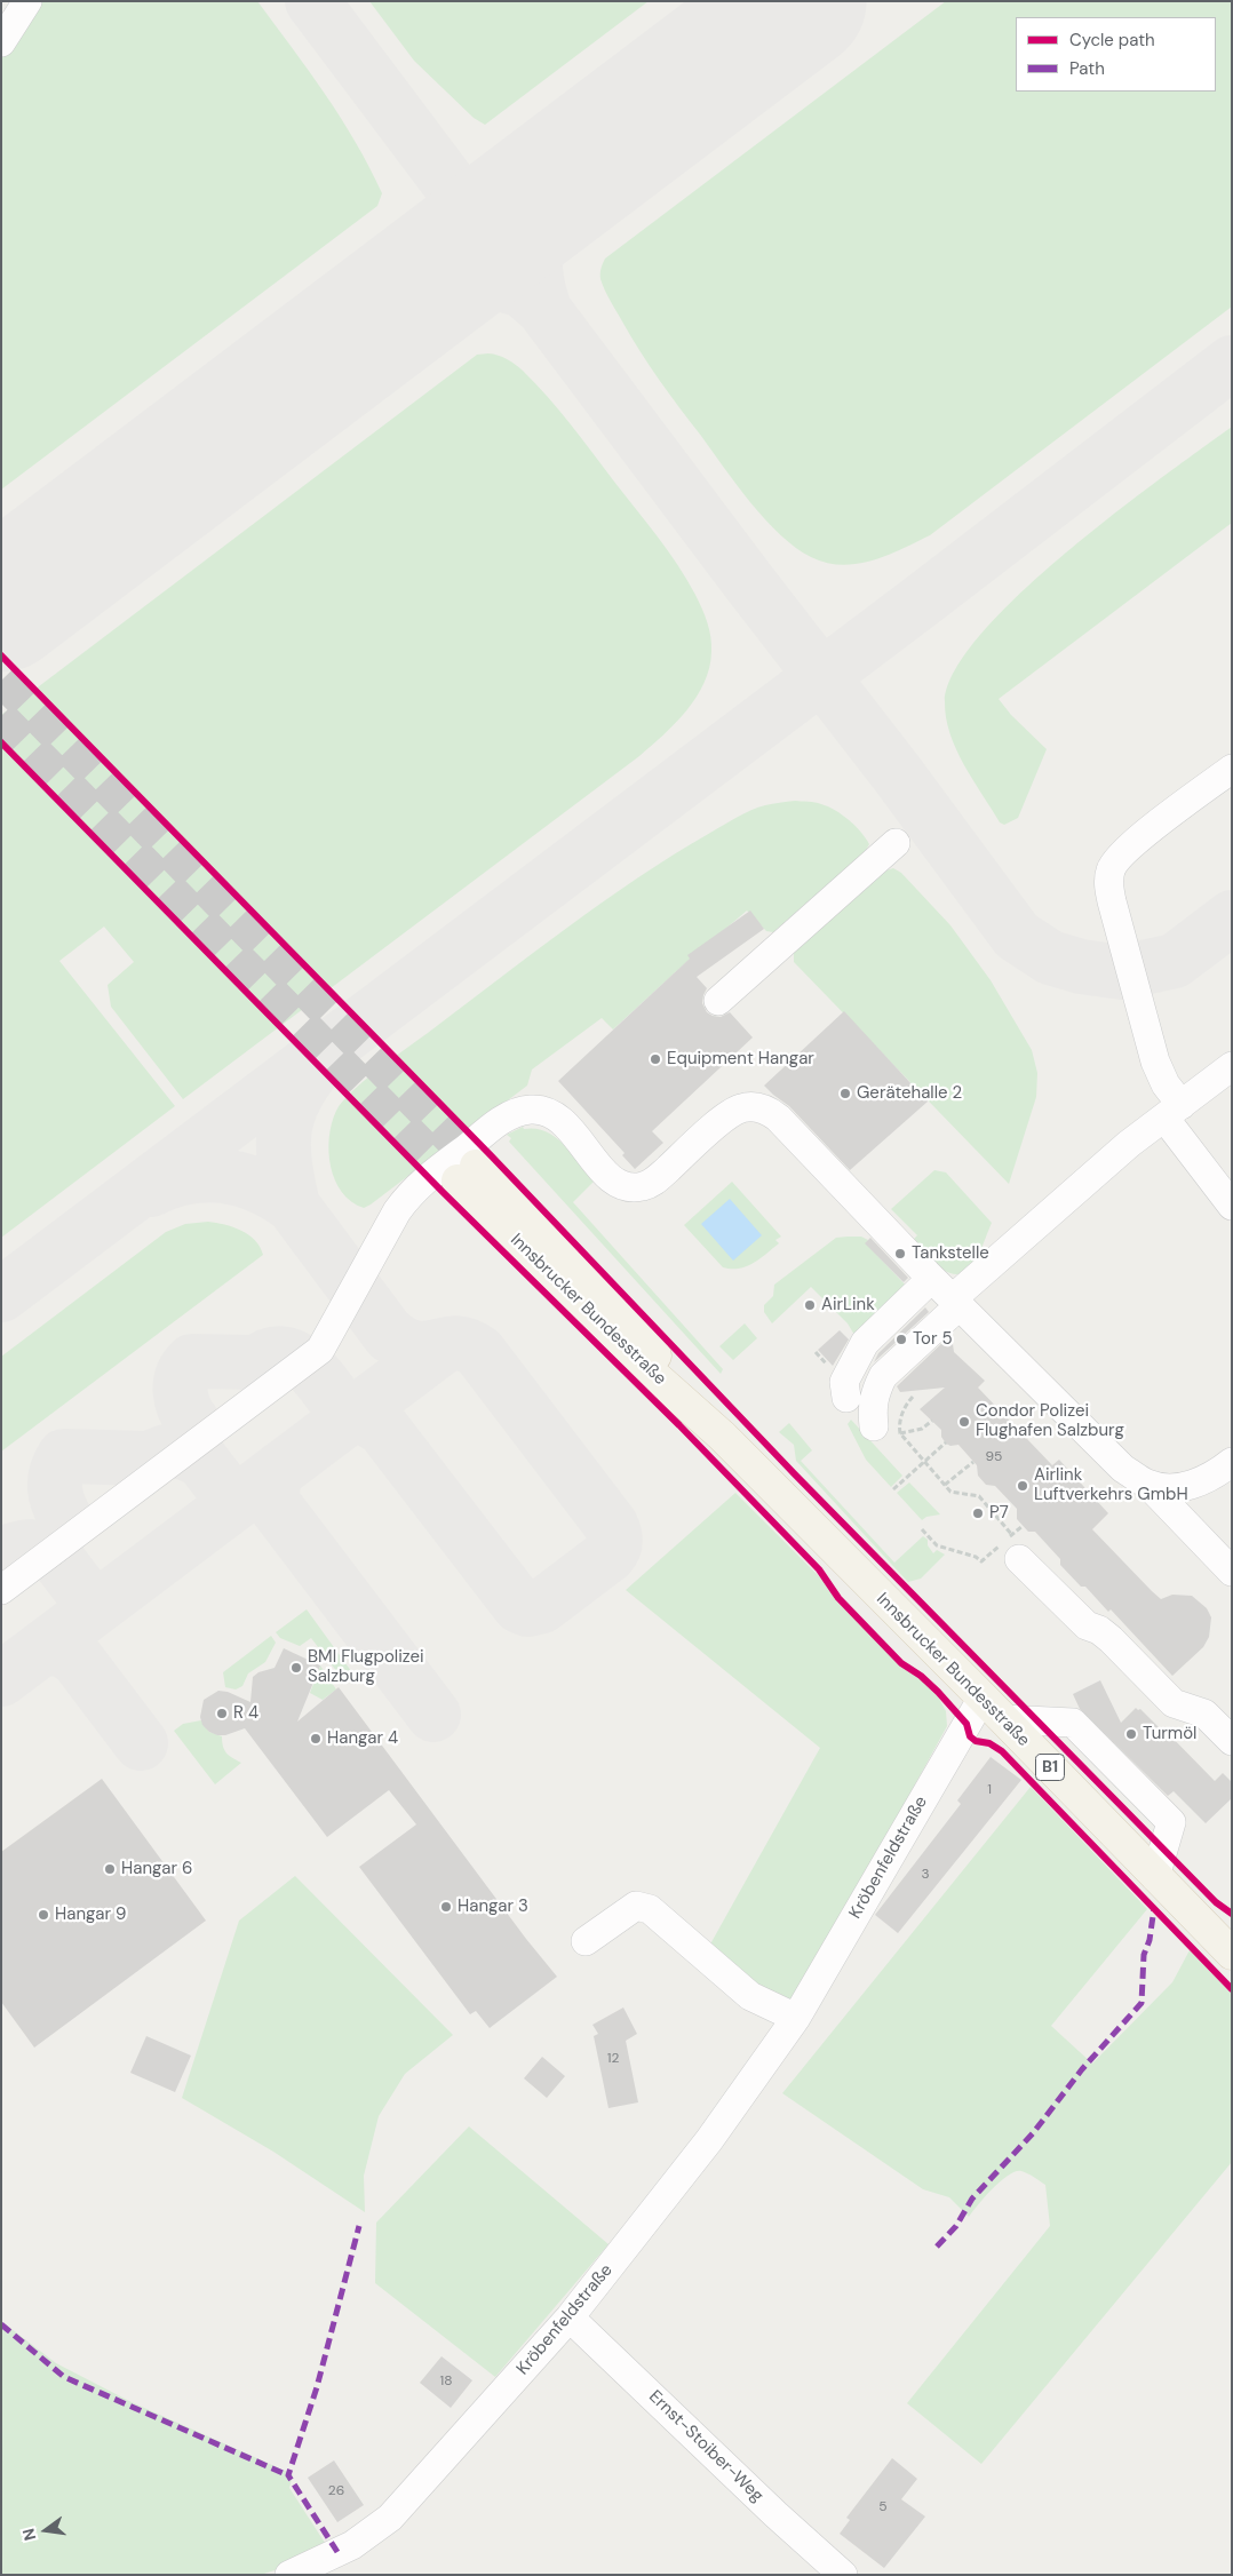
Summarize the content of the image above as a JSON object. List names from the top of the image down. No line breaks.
{"streets":{"main road":["Innsbrucker Bundesstraße","B1"],"street":["Kröbenfeldstraße","Ernst-Stoiber-Weg"]},"crossings":[["Innsbrucker Bundesstraße","Kröbenfeldstraße"],["Kröbenfeldstraße","Ernst-Stoiber-Weg"]],"places":["Equipment Hangar","Gerätehalle 2","Tankstelle","AirLink","Tor 5","Condor Polizei Flughafen Salzburg","Airlink Luftverkehrs GmbH","P7","BMI Flugpolizei Salzburg","R 4","Turmöl","Hangar 4","Hangar 6","Hangar 3","Hangar 9"],"house_numbers":["95","1","3","12","18","26","5"],"legend":["Cycle path","Path"],"north":"left"}
